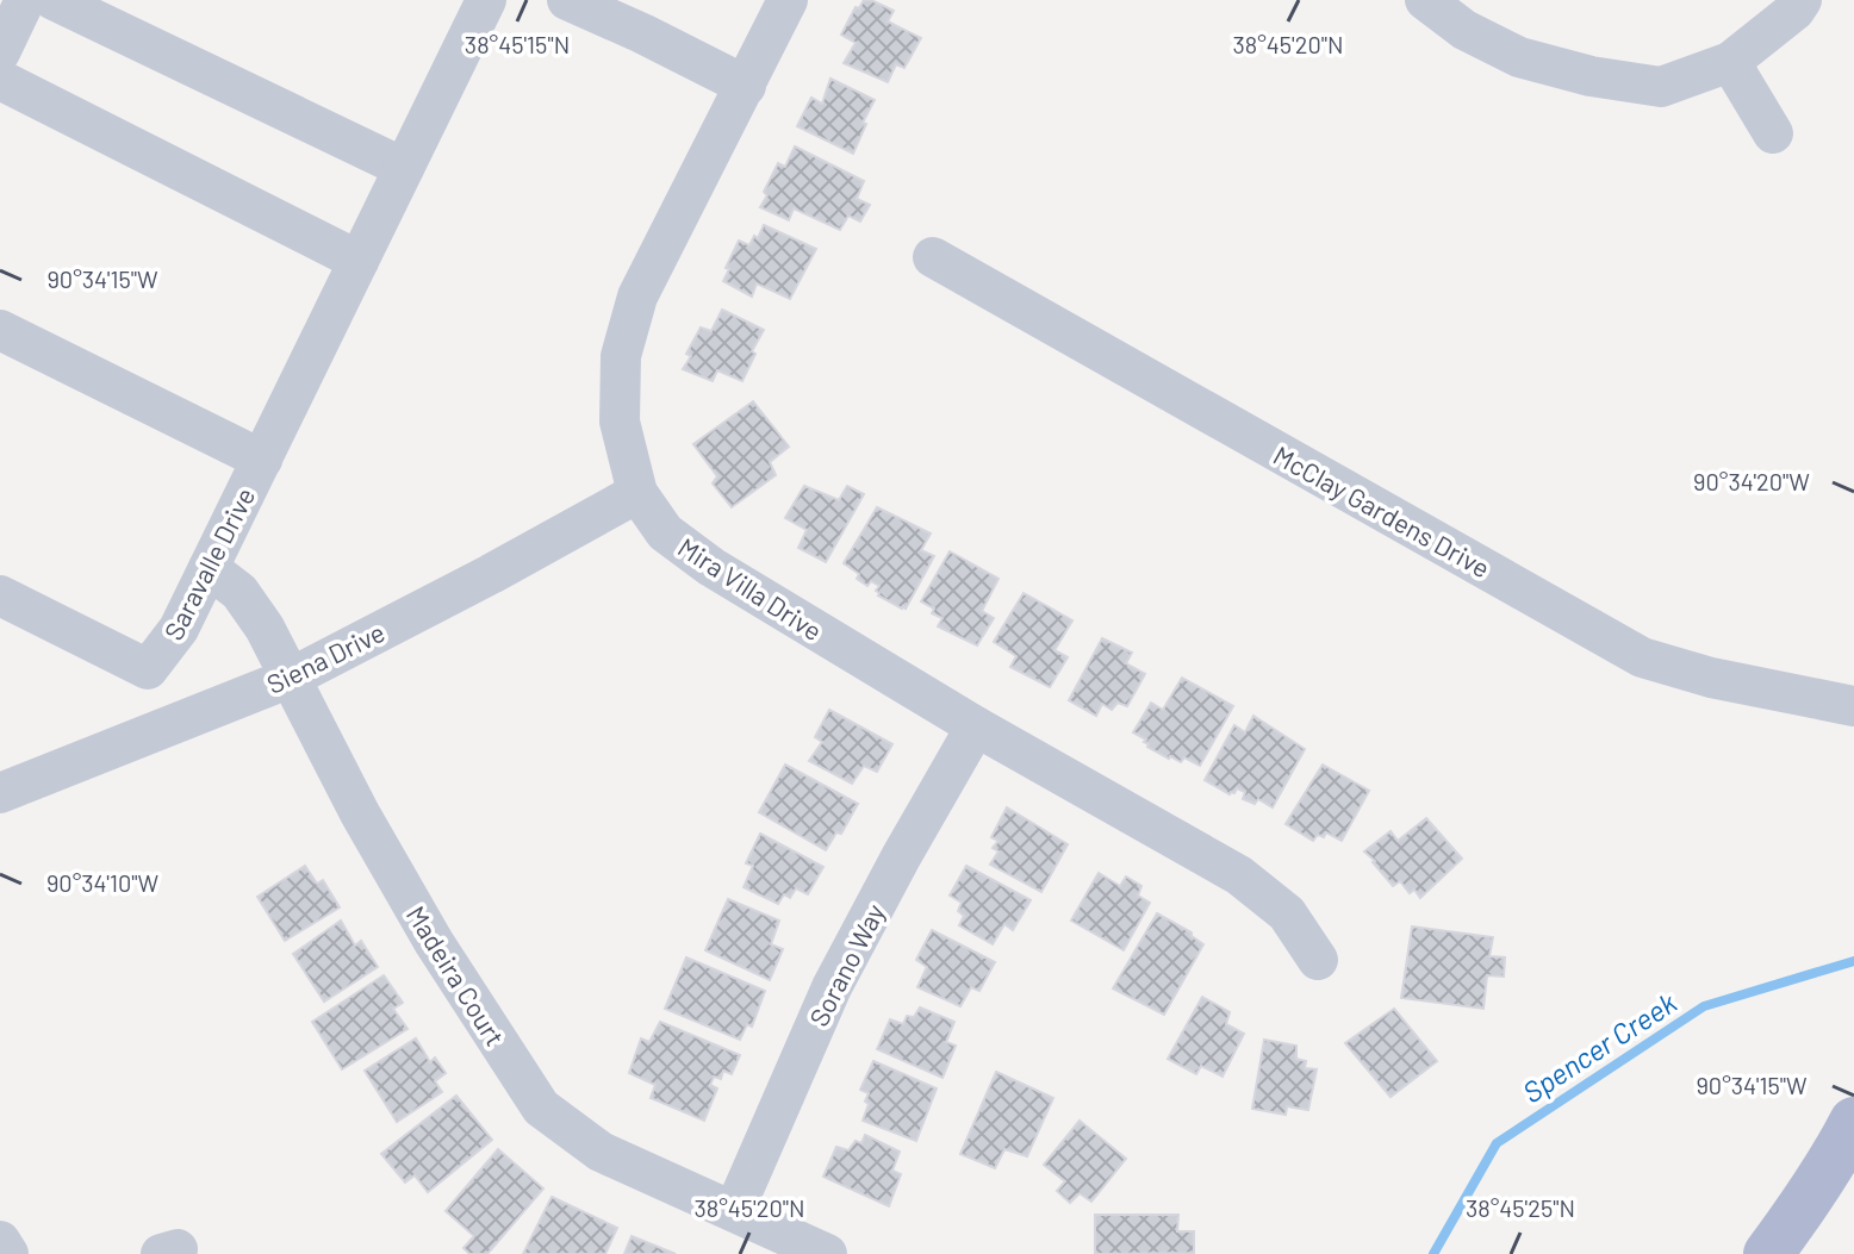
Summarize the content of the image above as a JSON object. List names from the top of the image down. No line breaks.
{"streets":{"street":["McClay Gardens Drive","Saravalle Drive","Mira Villa Drive","Siena Drive","Sorano Way","Madeira Court"]},"crossings":[["Saravalle Drive","Madeira Court"],["Mira Villa Drive","Siena Drive"],["Mira Villa Drive","Sorano Way"],["Siena Drive","Madeira Court"],["Sorano Way","Madeira Court"]],"water":["Spencer Creek"],"coordinates":["38°45'15\"N","38°45'20\"N","90°34'15\"W","90°34'20\"W","90°34'10\"W","38°45'25\"N"]}
